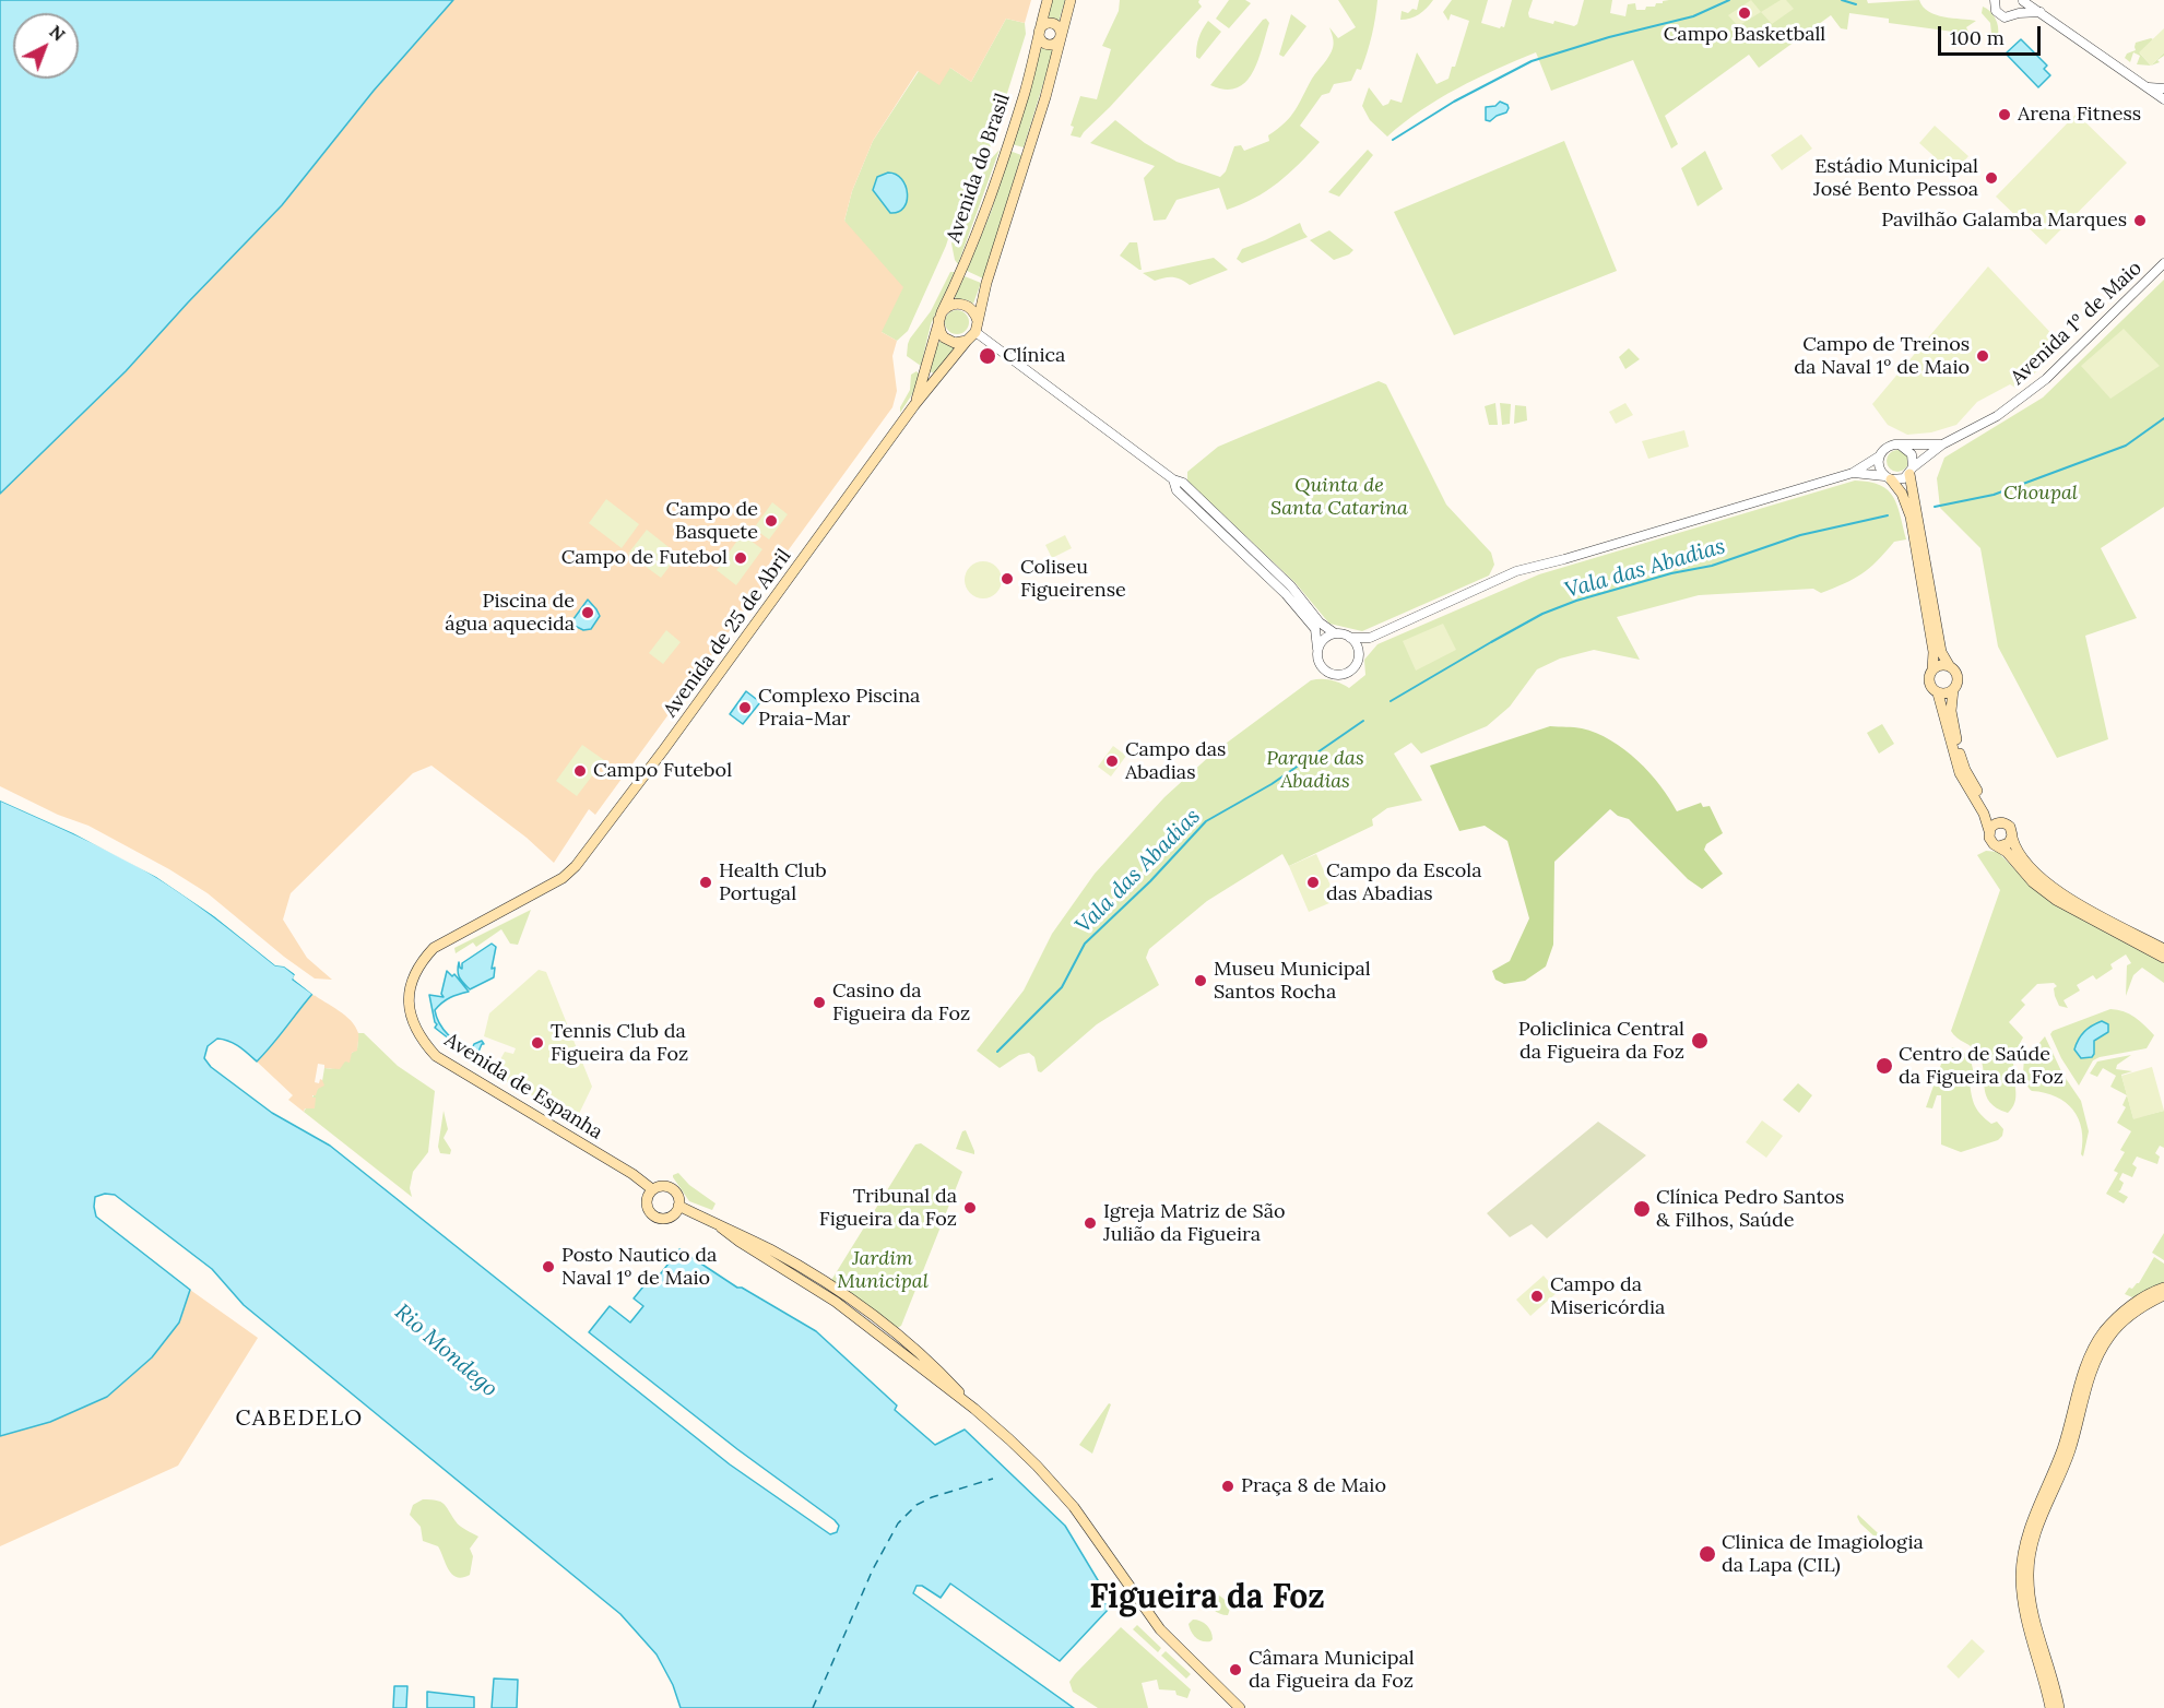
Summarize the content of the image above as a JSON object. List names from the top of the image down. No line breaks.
{"streets":{"main road":["Avenida do Brasil","Avenida de 25 de Abril","Avenida de Espanha"],"street":["Avenida 1º de Maio"]},"crossings":[["Avenida do Brasil","Avenida de 25 de Abril"],["Avenida de 25 de Abril","Avenida de Espanha"]],"districts":["CABEDELO","Figueira da Foz"],"water":["Vala das Abadias","Rio Mondego"],"parks":["Quinta de Santa Catarina","Choupal","Parque das Abadias","Jardim Municipal"],"places":["Campo Basketball","Arena Fitness","Estádio Municipal José Bento Pessoa","Pavilhão Galamba Marques","Clínica","Campo de Treinos da Naval 1º de Maio","Campo de Basquete","Campo de Futebol","Coliseu Figueirense","Piscina de água aquecida","Complexo Piscina Praia-Mar","Campo das Abadias","Campo Futebol","Health Club Portugal","Campo da Escola das Abadias","Museu Municipal Santos Rocha","Casino da Figueira da Foz","Policlinica Central da Figueira da Foz","Tennis Club da Figueira da Foz","Centro de Saúde da Figueira da Foz","Tribunal da Figueira da Foz","Clínica Pedro Santos & Filhos, Saúde","Igreja Matriz de São Julião da Figueira","Posto Nautico da Naval 1º de Maio","Campo da Misericórdia","Praça 8 de Maio","Clinica de Imagiologia da Lapa (CIL)","Câmara Municipal da Figueira da Foz"],"scale_bar":"100 m","north":"top right"}
